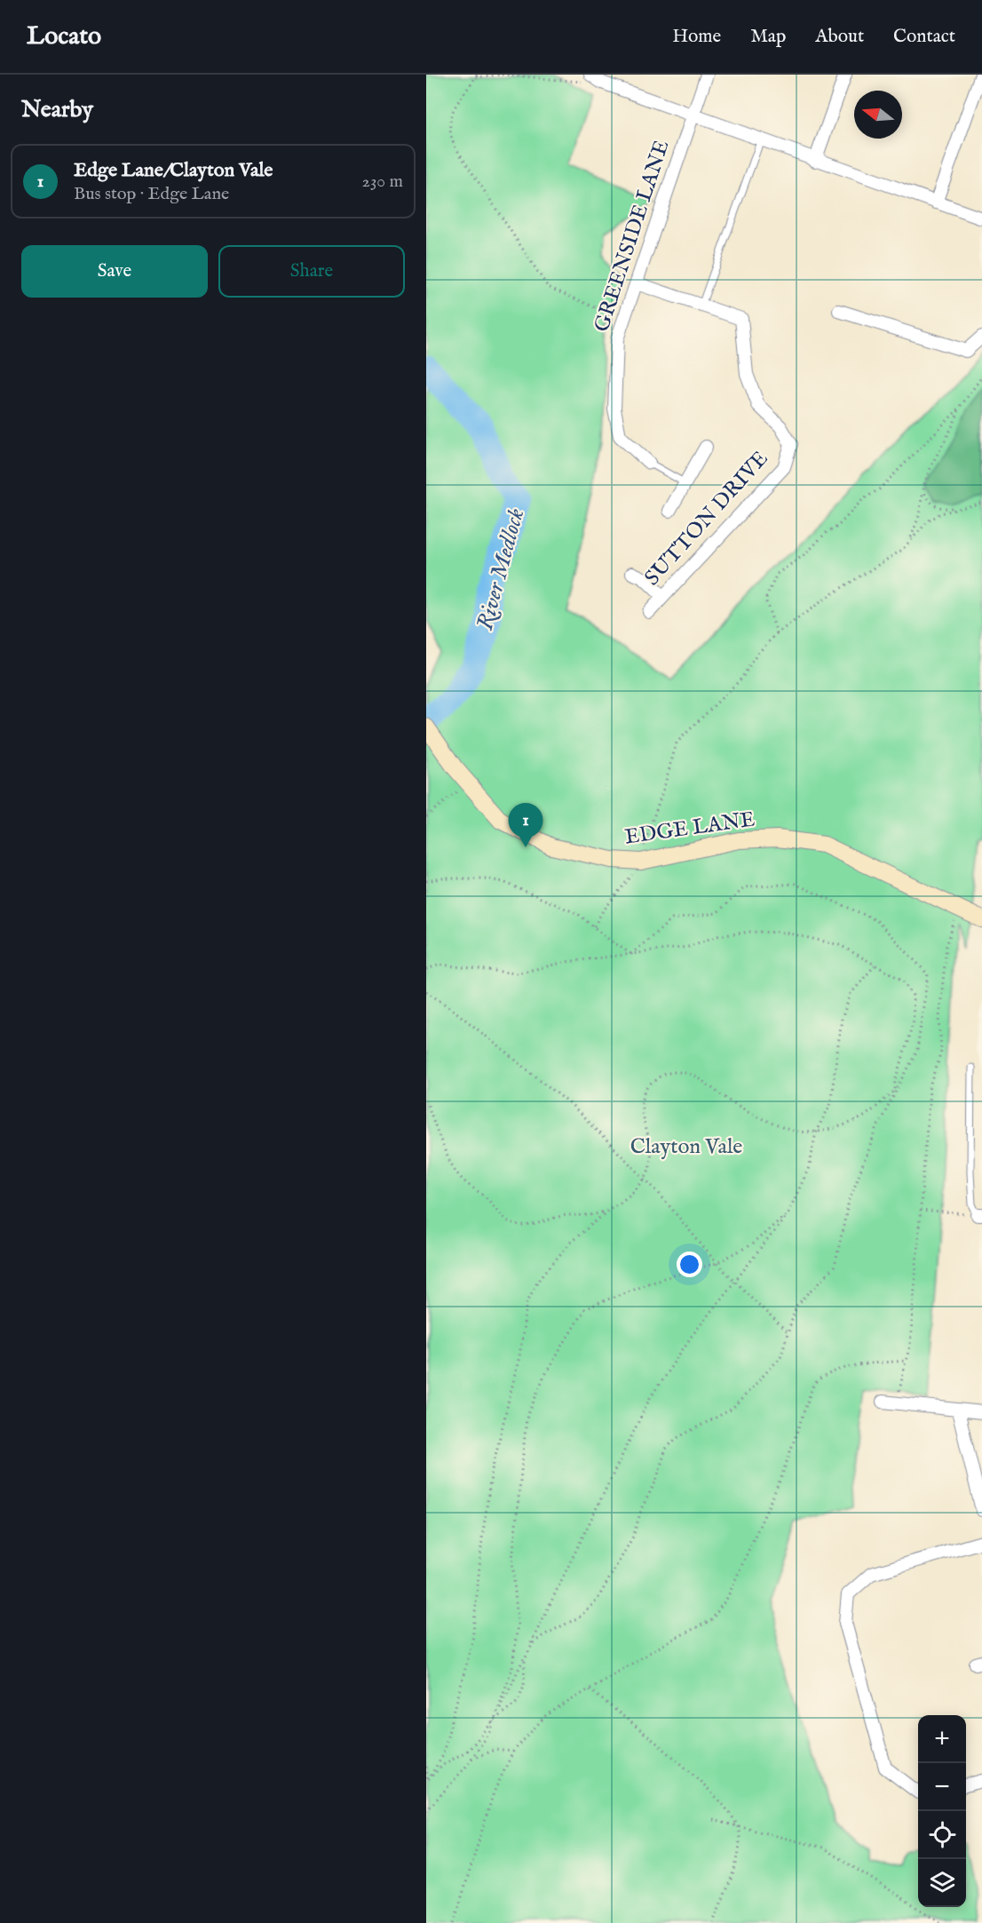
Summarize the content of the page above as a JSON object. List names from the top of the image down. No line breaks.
{"streets":{"street":["GREENSIDE LANE","SUTTON DRIVE","EDGE LANE"]},"crossings":[["GREENSIDE LANE","SUTTON DRIVE"]],"water":["River Medlock"],"parks":["Clayton Vale"],"north":"left","page":{"header":"Locato","nav":["Home","Map","About","Contact"],"heading":"Nearby","list":[{"mark":"1","name":"Edge Lane/Clayton Vale","note":"Bus stop · Edge Lane","value":"230 m"}],"buttons":["Save","Share"],"pins":"1","map_buttons":["+","−"]}}
